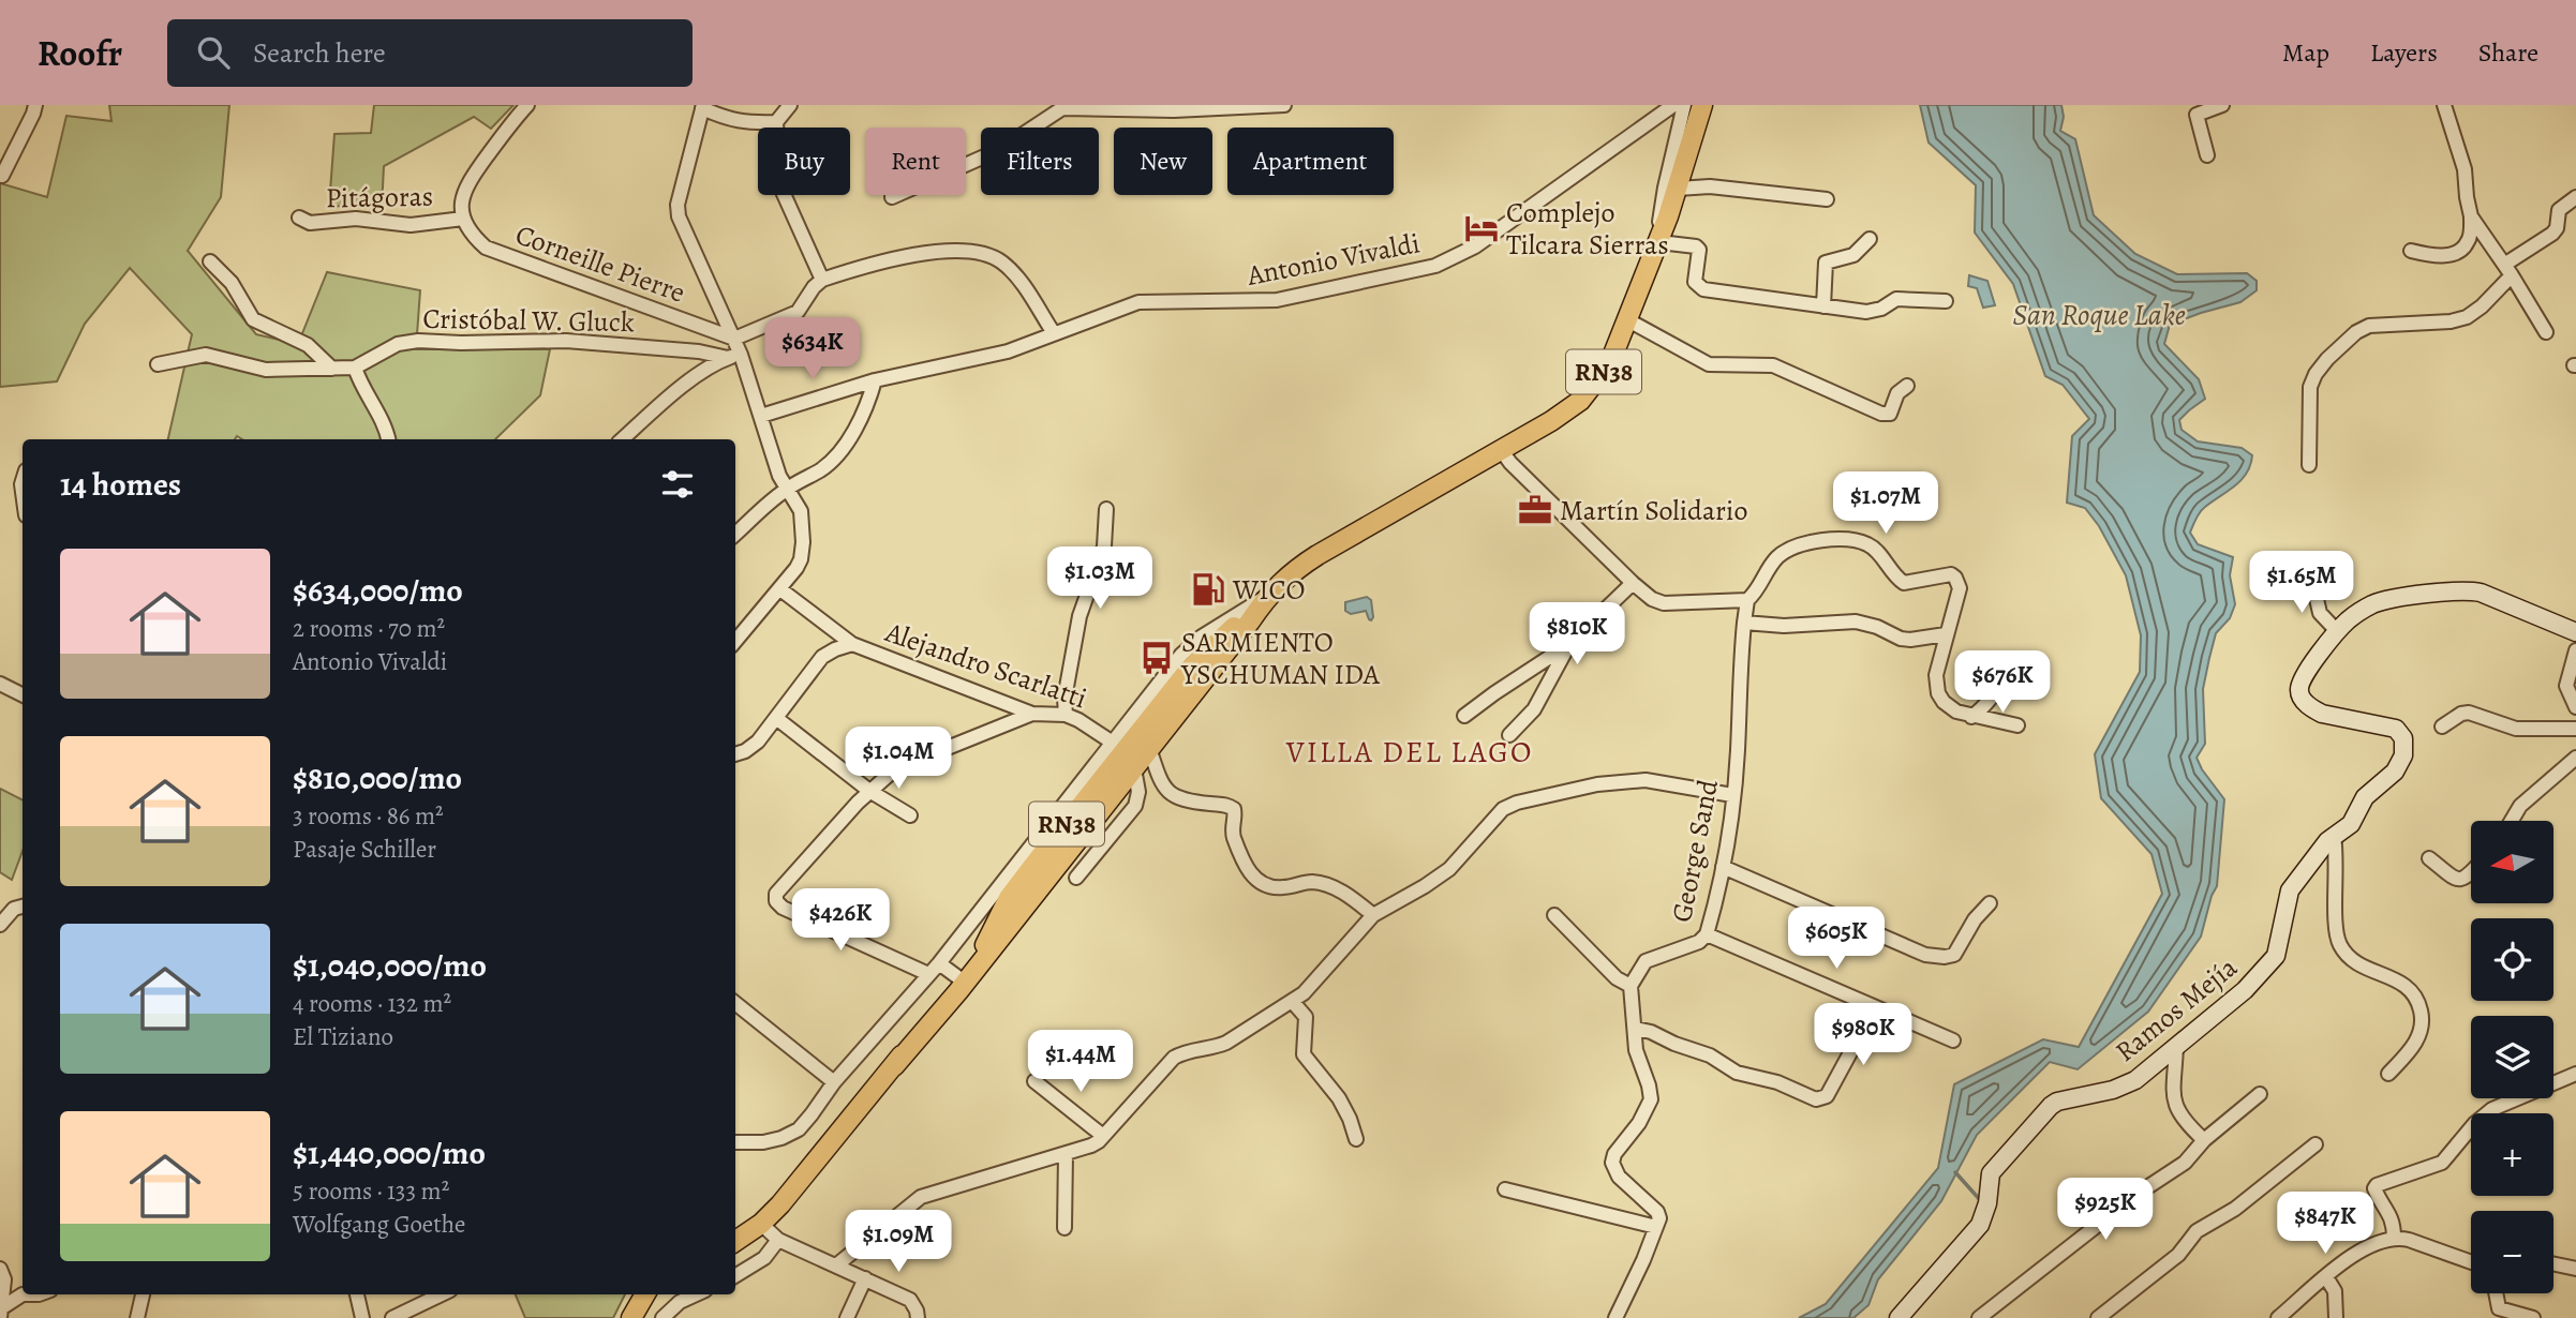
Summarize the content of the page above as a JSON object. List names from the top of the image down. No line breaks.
{"streets":{"main road":["RN38"],"street":["Pitágoras","Antonio Vivaldi","Corneille Pierre","Cristóbal W. Gluck","Alejandro Scarlatti","George Sand","Ramos Mejía"]},"crossings":[["Pitágoras","Corneille Pierre"],["RN38","Alejandro Scarlatti"]],"districts":["VILLA DEL LAGO"],"water":["San Roque Lake"],"places":{"hotel":["Complejo Tilcara Sierras"],"office":["Martín Solidario"],"fuel station":["WICO"],"bus stop":["SARMIENTO YSCHUMAN IDA"]},"north":"left","page":{"header":"Roofr","search":"Search here","nav":["Map","Layers","Share"],"chip":["Buy","Rent","Filters","New","Apartment"],"price":["$634K","$1.07M","$1.03M","$1.65M","$810K","$676K","$1.04M","$426K","$605K","$980K","$1.44M","$925K","$847K","$1.09M"],"heading":"14 homes","list":[{"name":"$634,000/mo","note":"2 rooms · 70 m² · Antonio Vivaldi"},{"name":"$810,000/mo","note":"3 rooms · 86 m² · Pasaje Schiller"},{"name":"$1,040,000/mo","note":"4 rooms · 132 m² · El Tiziano"},{"name":"$1,440,000/mo","note":"5 rooms · 133 m² · Wolfgang Goethe"}],"map_buttons":["+","−"]}}
